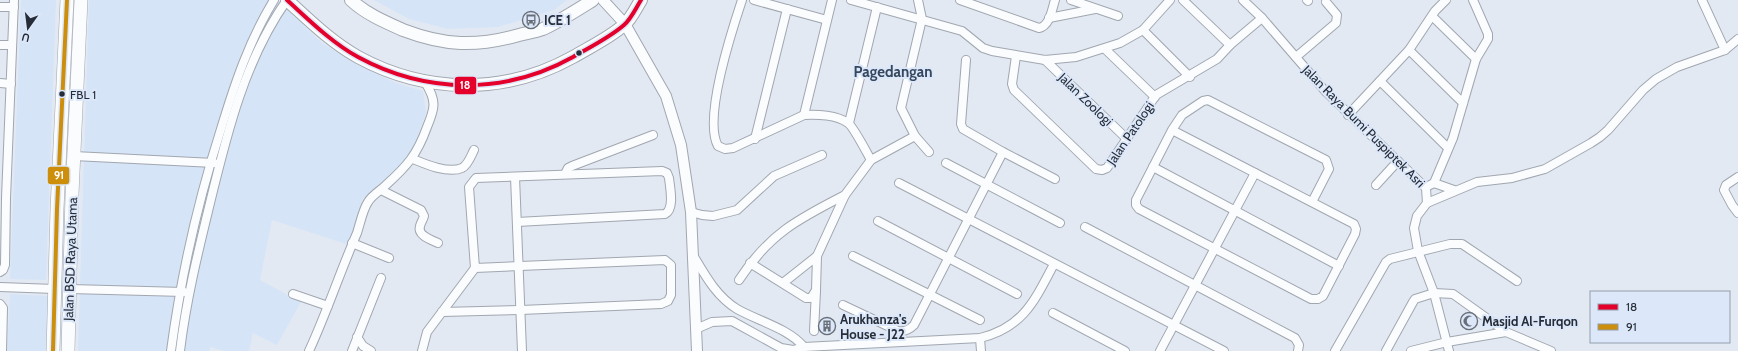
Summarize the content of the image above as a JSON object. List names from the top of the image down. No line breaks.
{"streets":{"main road":["Jalan BSD Raya Utama"],"street":["Jalan Zoologi","Jalan Raya Bumi Puspiptek Asri","Jalan Patologi"]},"crossings":[["Jalan Zoologi","Jalan Patologi"],["Jalan Raya Bumi Puspiptek Asri","Jalan Patologi"]],"districts":["Pagedangan"],"places":{"bus stop":["ICE 1"],"other":["FBL 1"],"mosque":["Masjid Al-Furqon"],"building":["Arukhanza's House - J22"]},"lines":["transit line 18","transit line 91"],"legend":["18","91"],"north":"bottom"}
